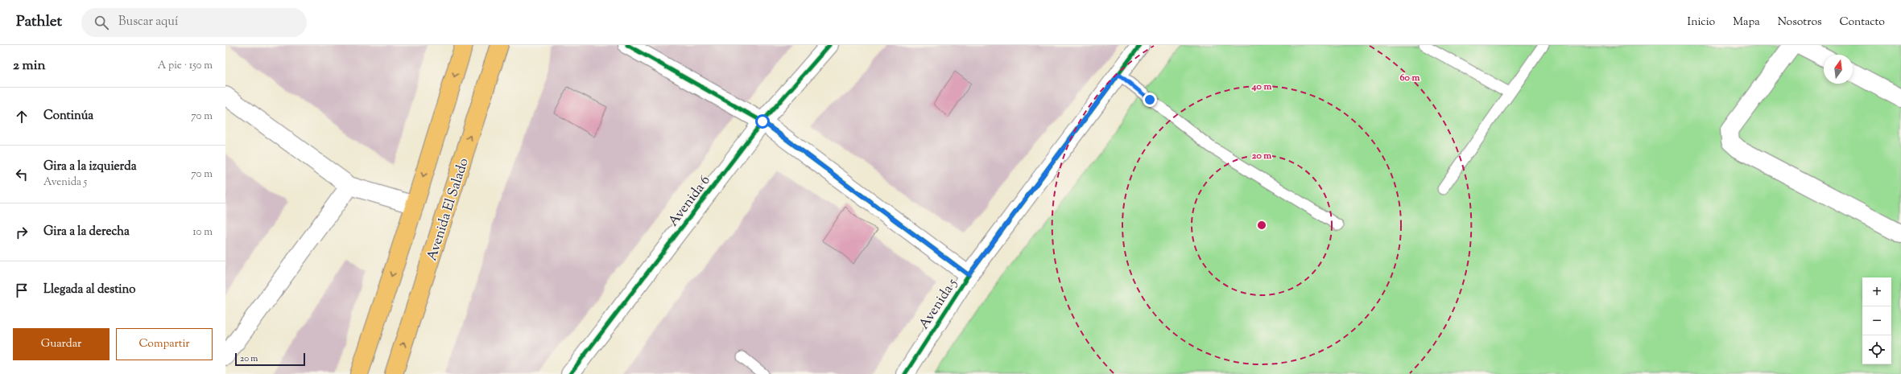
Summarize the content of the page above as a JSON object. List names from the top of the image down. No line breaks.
{"streets":{"main road":["Avenida El Salado"],"street":["Avenida 6","Avenida 5"]},"scale_bar":"20 m","north":"top","page":{"header":"Pathlet","search":"Buscar aquí","nav":["Inicio","Mapa","Nosotros","Contacto"],"heading":["2 min","A pie · 150 m"],"list":[["Continúa","70 m"],["Gira a la izquierda","Avenida 5","70 m"],["Gira a la derecha","10 m"],"Llegada al destino"],"map_buttons":["+","−"],"buttons":["Guardar","Compartir"],"scale":"20 m"},"rings":["60 m","40 m","20 m"]}
